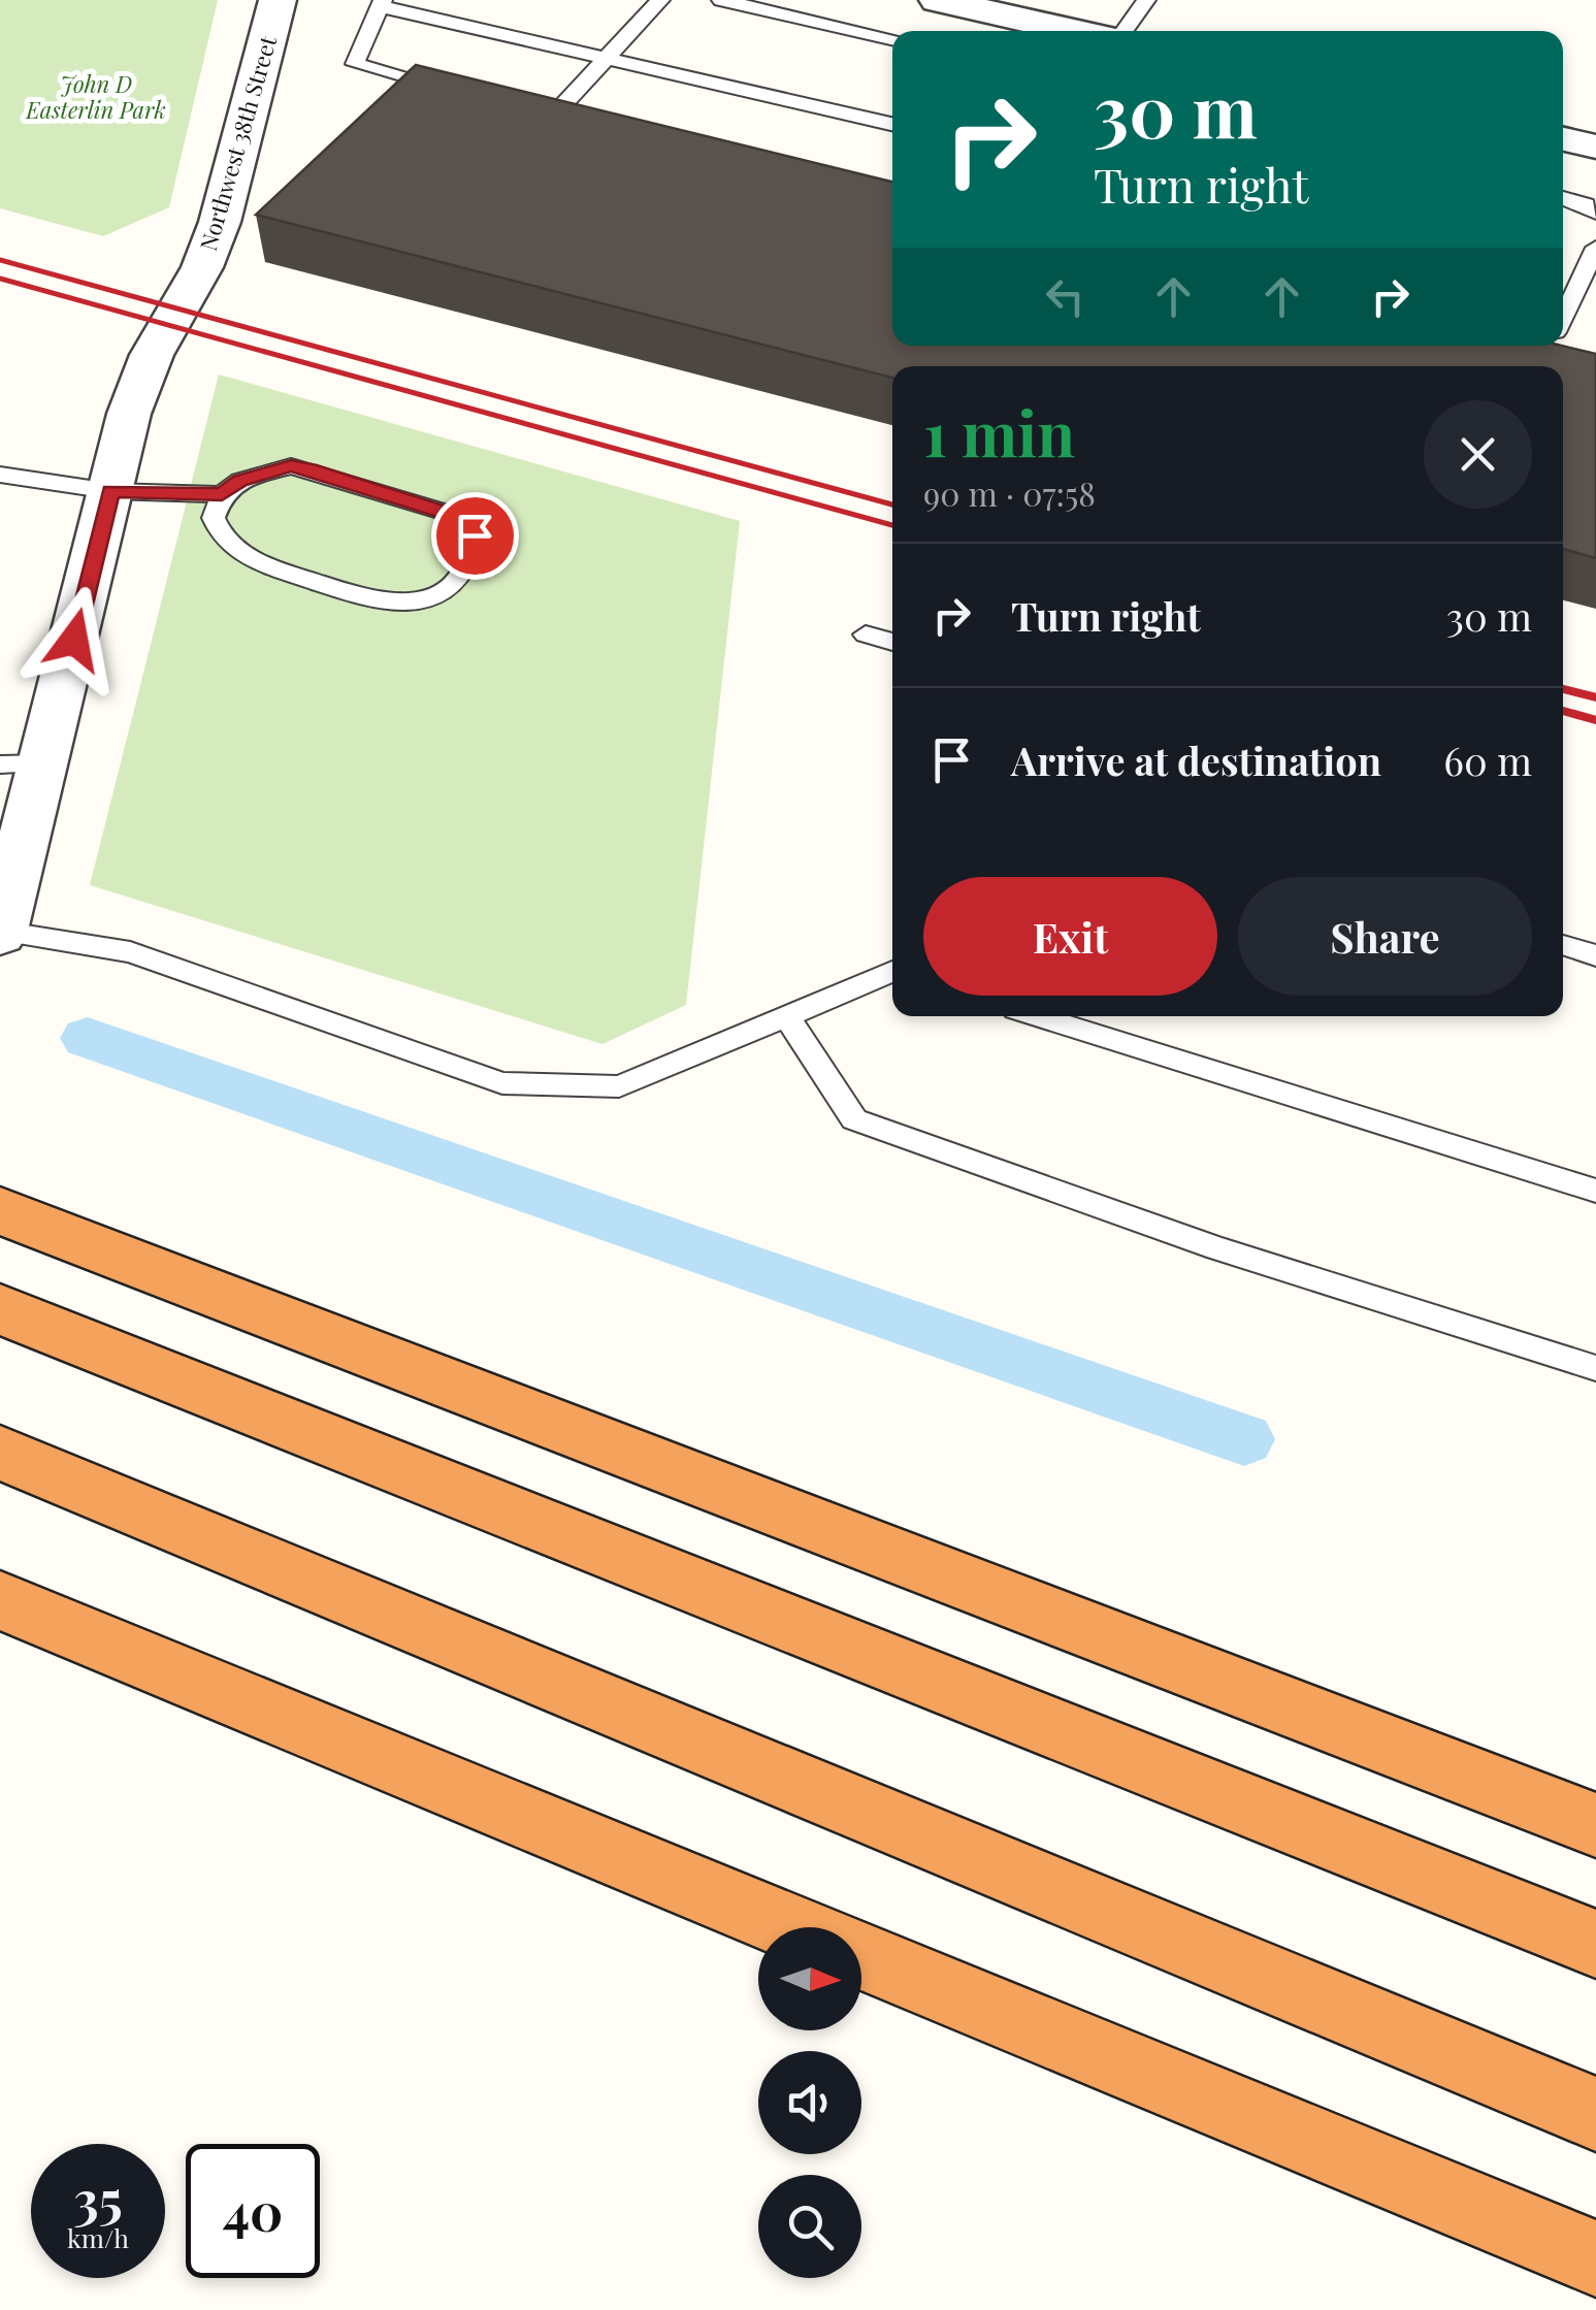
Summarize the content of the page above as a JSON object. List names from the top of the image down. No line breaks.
{"streets":{"street":["Northwest 38th Street"]},"parks":["John D Easterlin Park"],"north":"right","page":{"turn":["30 m","Turn right"],"heading":["1 min","90 m · 07:58"],"list":[{"name":"Turn right","value":"30 m"},{"name":"Arrive at destination","value":"60 m"}],"buttons":["Exit","Share"],"speed":"35 km/h","limit":"40"}}
